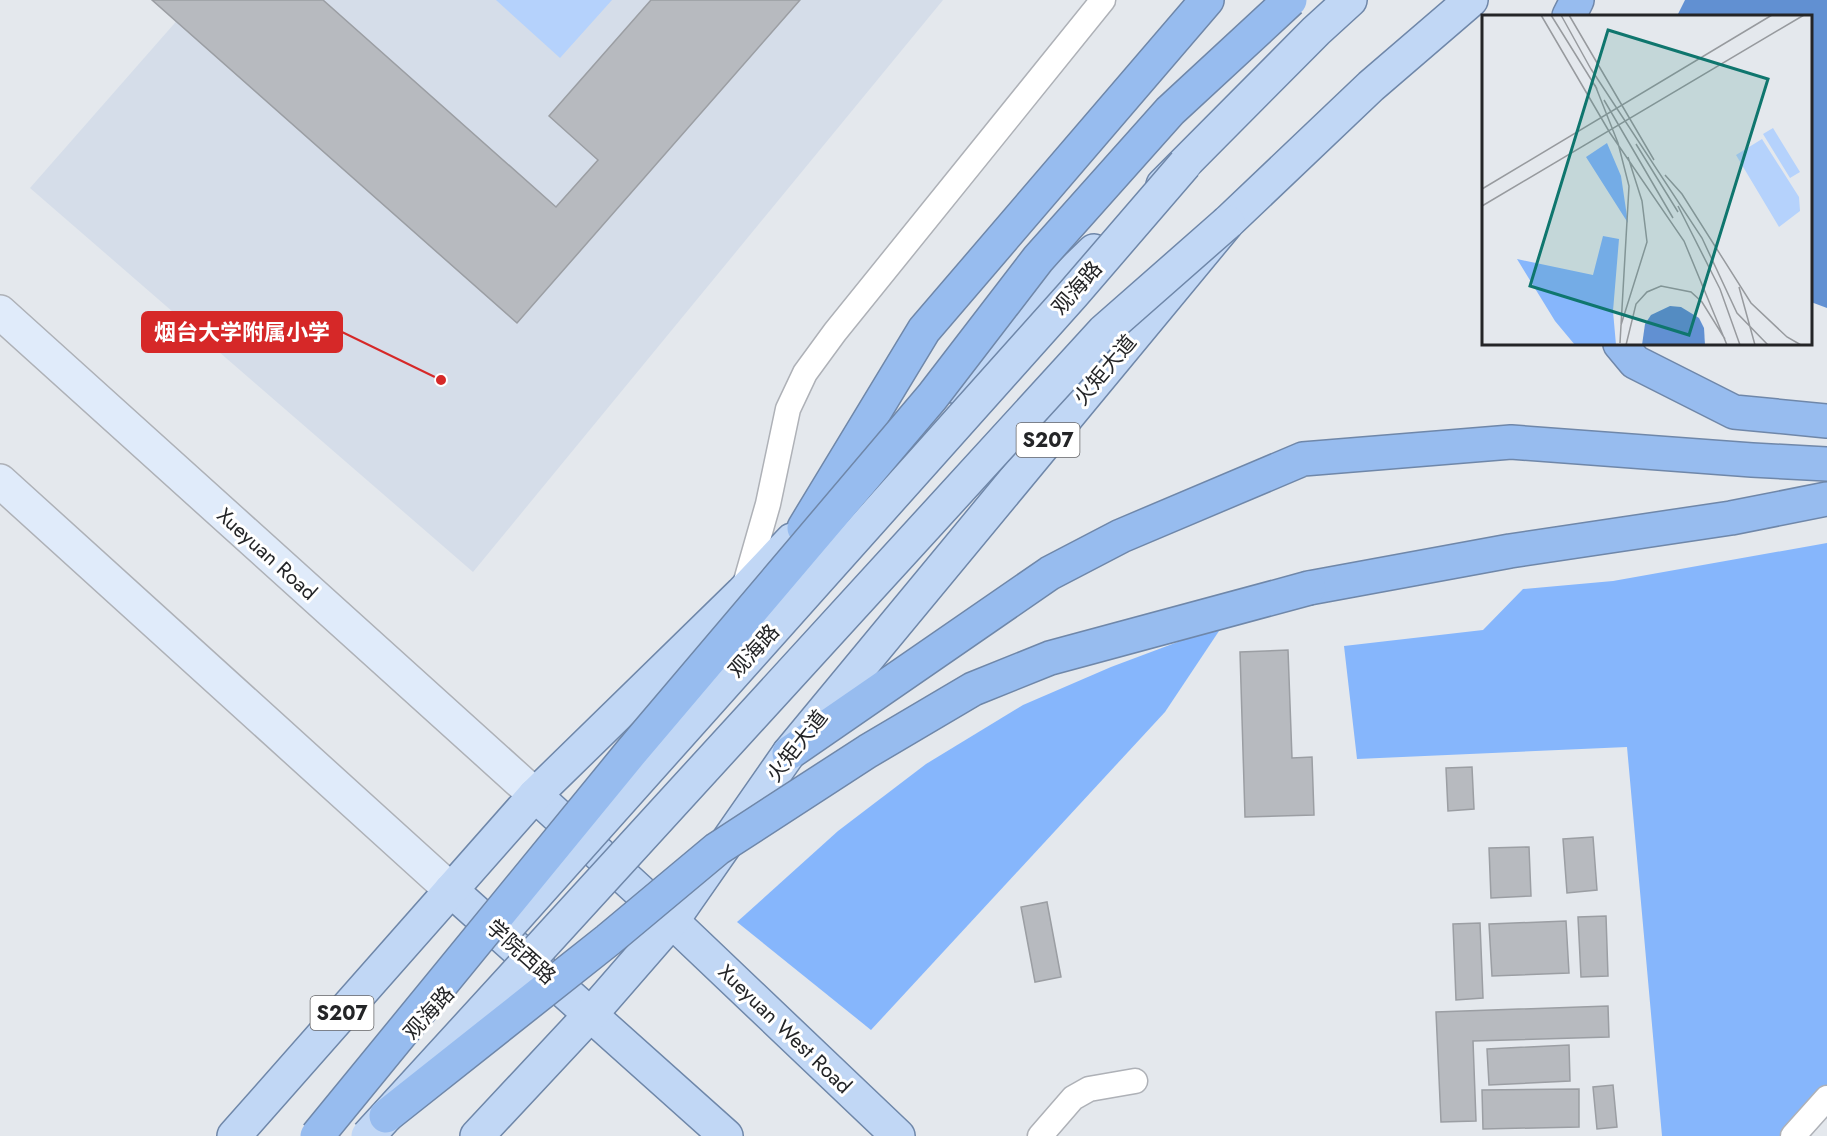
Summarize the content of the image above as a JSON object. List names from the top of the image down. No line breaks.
{"streets":{"main road":["观海路","火矩大道","S207","Xueyuan Road","学院西路","Xueyuan West Road"]},"crossings":[["观海路","火矩大道"],["观海路","S207"],["火矩大道","S207"],["火矩大道","Xueyuan West Road"],["S207","Xueyuan Road"],["S207","学院西路"],["S207","Xueyuan West Road"]],"places":["烟台大学附属小学"]}
